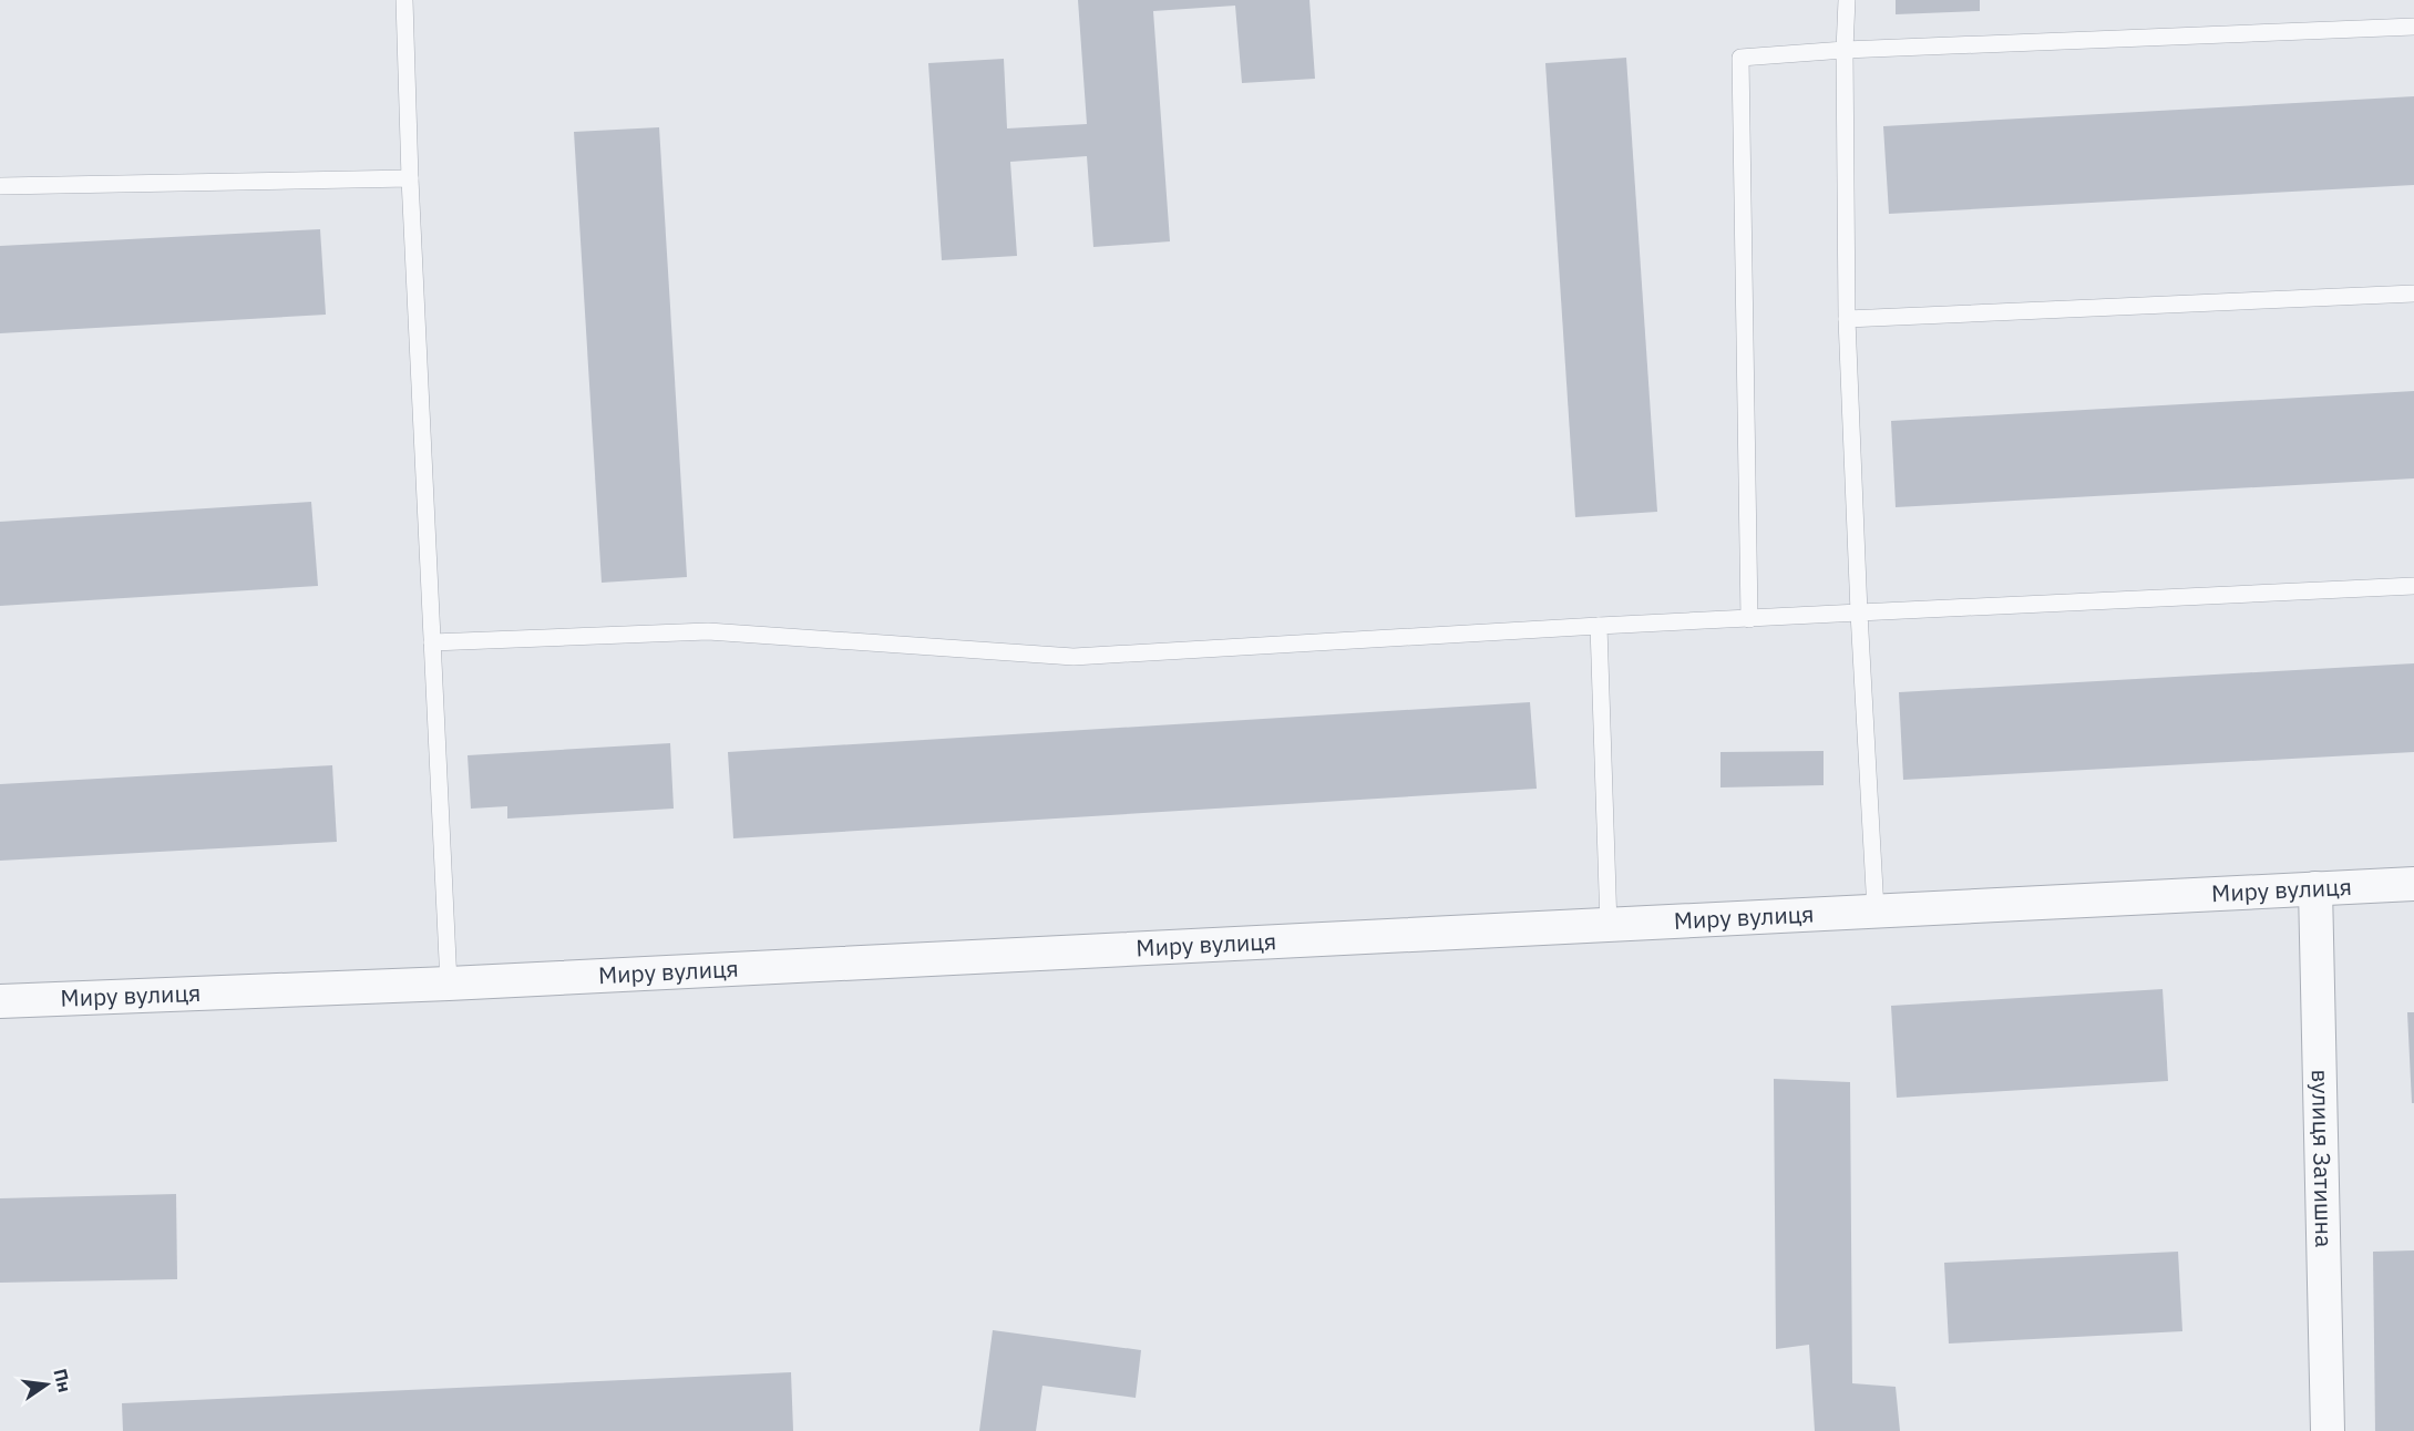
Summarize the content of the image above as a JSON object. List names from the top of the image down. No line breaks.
{"streets":{"street":["Миру вулиця","вулиця Затишна"]},"crossings":[["Миру вулиця","вулиця Затишна"]],"north":"right"}
